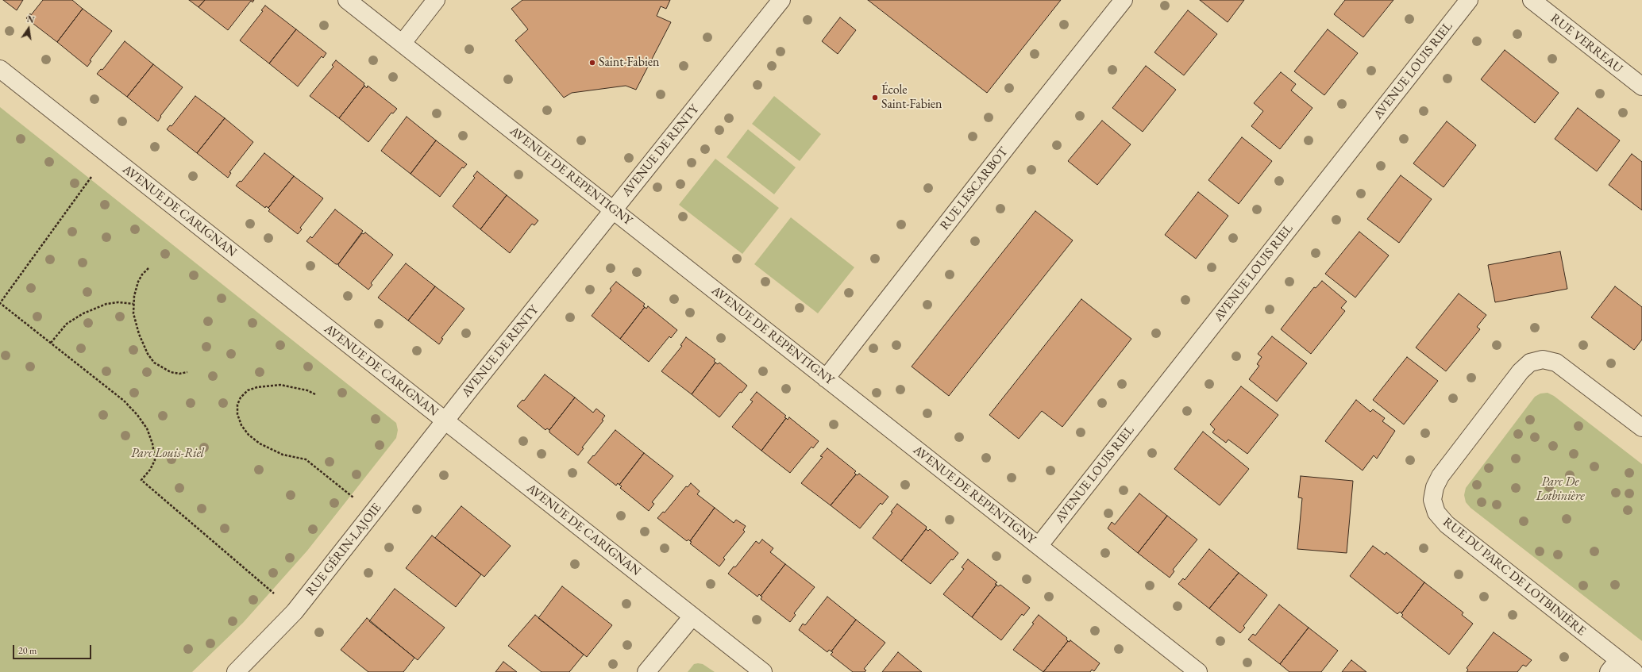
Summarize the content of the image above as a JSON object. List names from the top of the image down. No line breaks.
{"streets":{"street":["RUE VERREAU","AVENUE LOUIS RIEL","AVENUE DE RENTY","AVENUE DE REPENTIGNY","RUE LESCARBOT","AVENUE DE CARIGNAN","RUE GÉRIN-LAJOIE","RUE DU PARC DE LOTBINIÈRE"]},"crossings":[["AVENUE LOUIS RIEL","AVENUE DE REPENTIGNY"],["AVENUE DE RENTY","AVENUE DE REPENTIGNY"],["AVENUE DE RENTY","AVENUE DE CARIGNAN"],["AVENUE DE RENTY","RUE GÉRIN-LAJOIE"],["AVENUE DE REPENTIGNY","RUE LESCARBOT"],["AVENUE DE CARIGNAN","RUE GÉRIN-LAJOIE"]],"parks":["Parc Louis-Riel","Parc De Lotbinière"],"places":["Saint-Fabien","École Saint-Fabien"],"scale_bar":"20 m","north":"top"}
